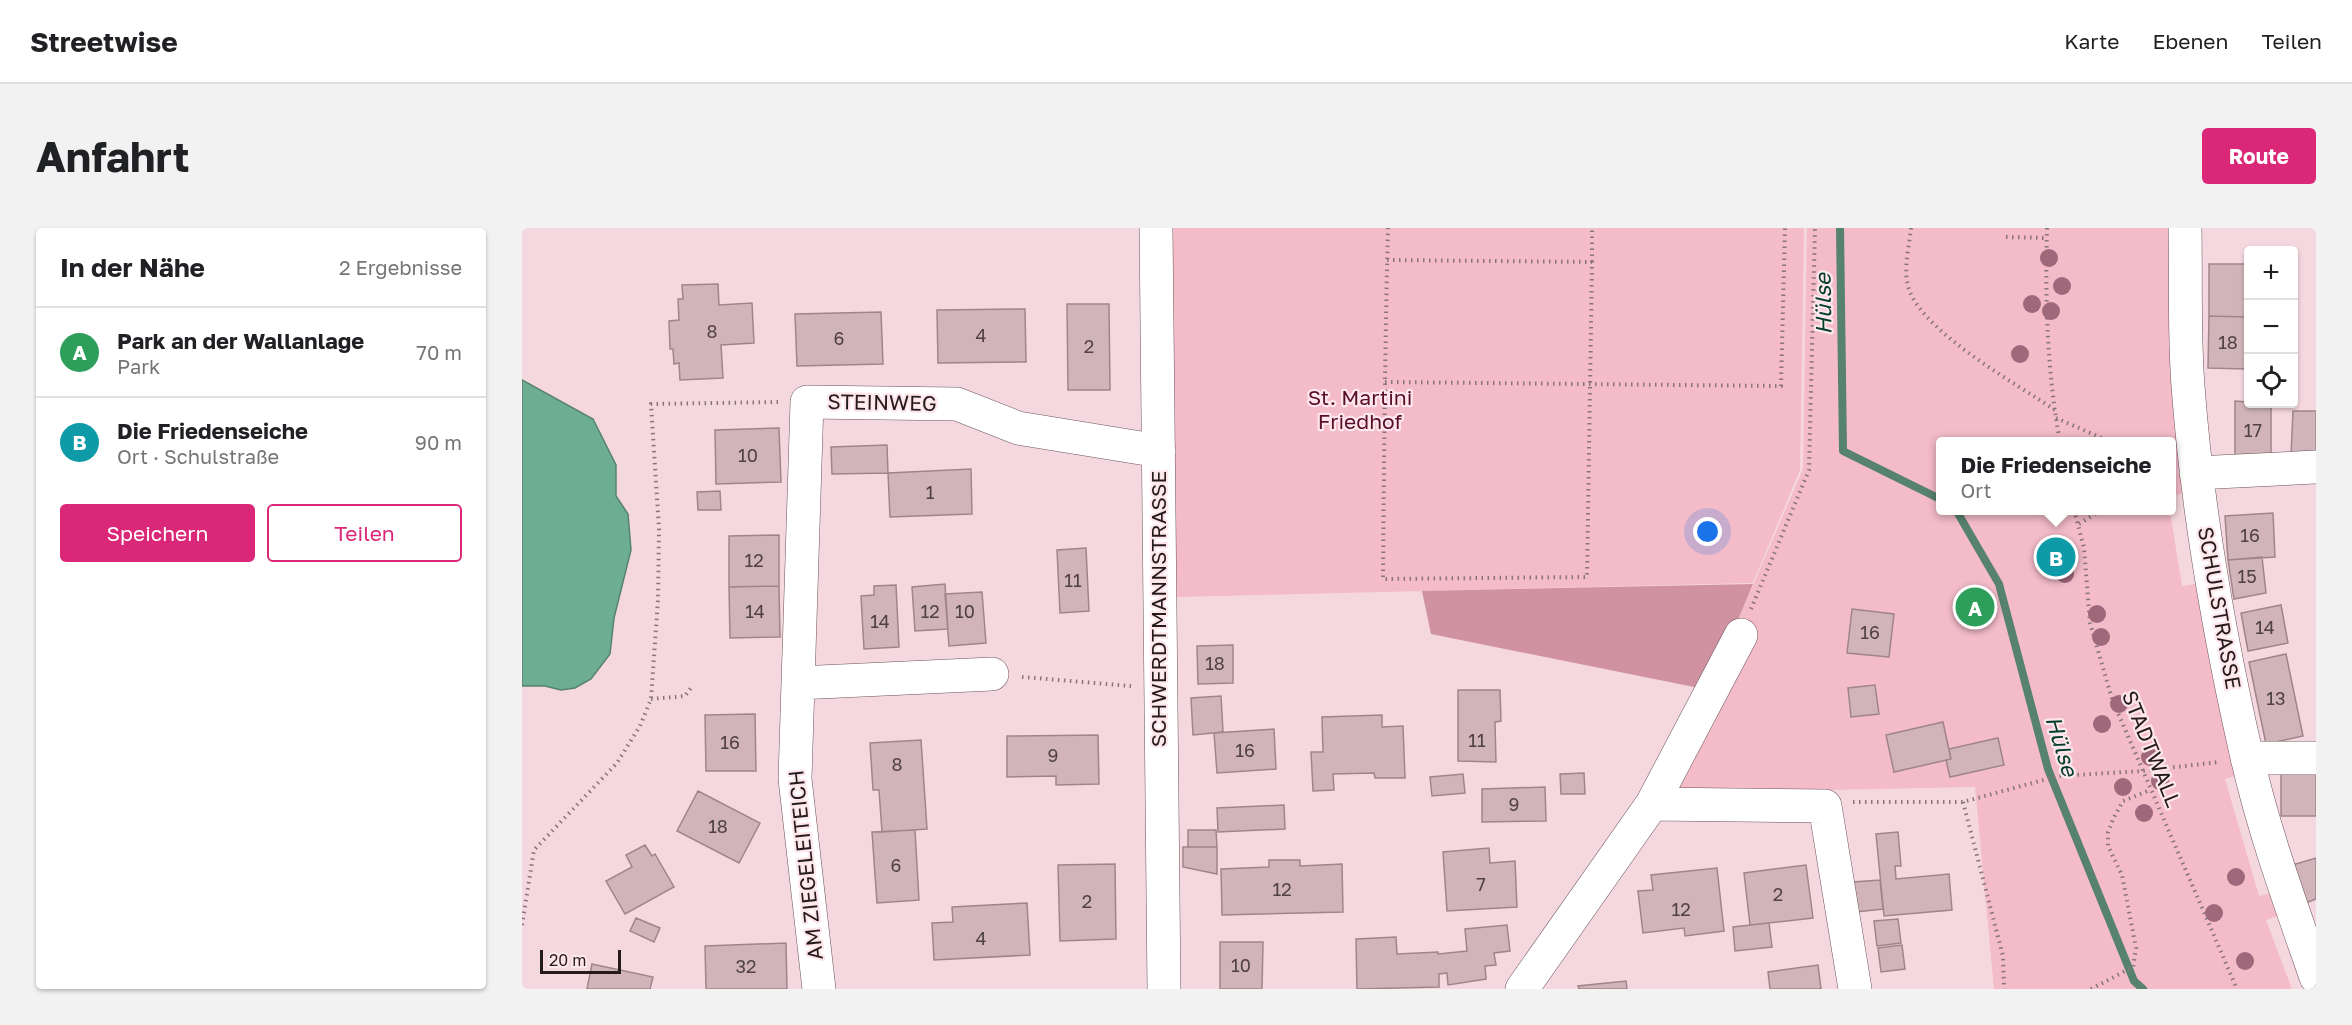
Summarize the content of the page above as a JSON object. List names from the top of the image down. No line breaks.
{"streets":{"street":["STEINWEG","SCHULSTRASSE","SCHWERDTMANNSTRASSE","AM ZIEGELEITEICH"],"path":["STADTWALL"]},"crossings":[["STEINWEG","SCHWERDTMANNSTRASSE"],["STEINWEG","AM ZIEGELEITEICH"]],"water":["Hülse"],"parks":["St. Martini Friedhof"],"house_numbers":["8","4","6","18","2","17","10","1","16","12","15","11","14","12","10","14","14","16","18","13","11","16","16","9","8","9","18","6","7","12","2","2","12","4","10","32"],"scale_bar":"20 m","page":{"header":"Streetwise","nav":["Karte","Ebenen","Teilen"],"buttons":["Route",["Speichern","Teilen"]],"title":"Anfahrt","heading":["In der Nähe","2 Ergebnisse"],"map_buttons":["+","−"],"list":[{"mark":"A","name":"Park an der Wallanlage","note":"Park","value":"70 m"},{"mark":"B","name":"Die Friedenseiche","note":"Ort · Schulstraße","value":"90 m"}],"popup":["Die Friedenseiche","Ort"],"pins":["B","A"],"scale":"20 m"}}
